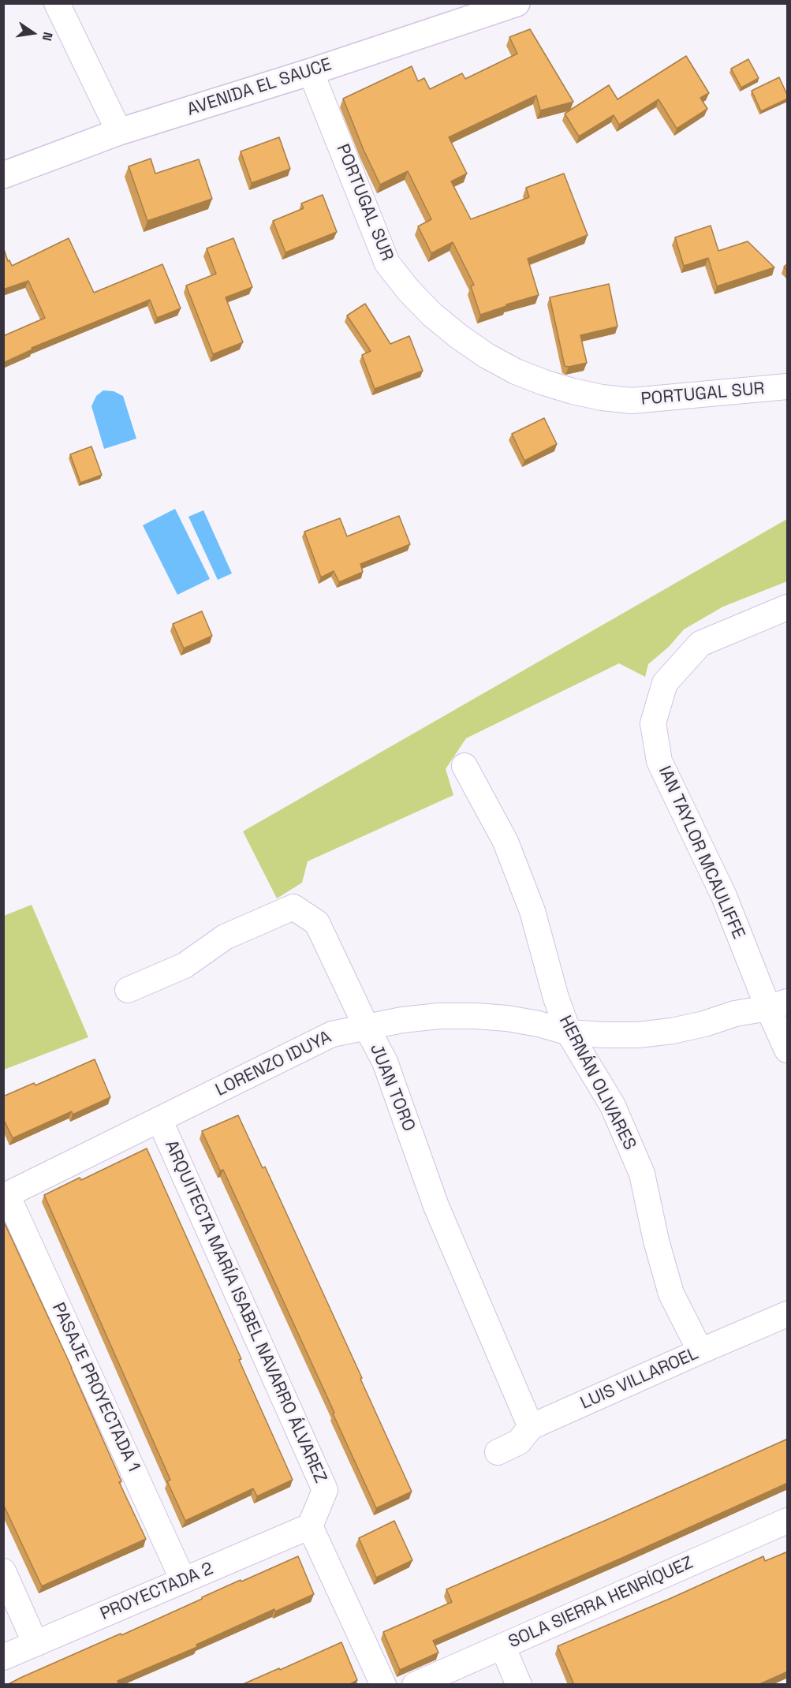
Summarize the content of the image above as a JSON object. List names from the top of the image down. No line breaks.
{"streets":{"street":["AVENIDA EL SAUCE","PORTUGAL SUR","IAN TAYLOR MCAULIFFE","LORENZO IDUYA","HERNÁN OLIVARES","JUAN TORO","ARQUITECTA MARÍA ISABEL NAVARRO ÁLVAREZ","LUIS VILLAROEL","PASAJE PROYECTADA 1","PROYECTADA 2","SOLA SIERRA HENRÍQUEZ"]},"crossings":[["AVENIDA EL SAUCE","PORTUGAL SUR"],["IAN TAYLOR MCAULIFFE","LORENZO IDUYA"],["LORENZO IDUYA","HERNÁN OLIVARES"],["LORENZO IDUYA","JUAN TORO"],["LORENZO IDUYA","ARQUITECTA MARÍA ISABEL NAVARRO ÁLVAREZ"],["LORENZO IDUYA","PASAJE PROYECTADA 1"],["HERNÁN OLIVARES","LUIS VILLAROEL"],["JUAN TORO","LUIS VILLAROEL"],["ARQUITECTA MARÍA ISABEL NAVARRO ÁLVAREZ","PROYECTADA 2"],["PASAJE PROYECTADA 1","PROYECTADA 2"]],"north":"right"}
